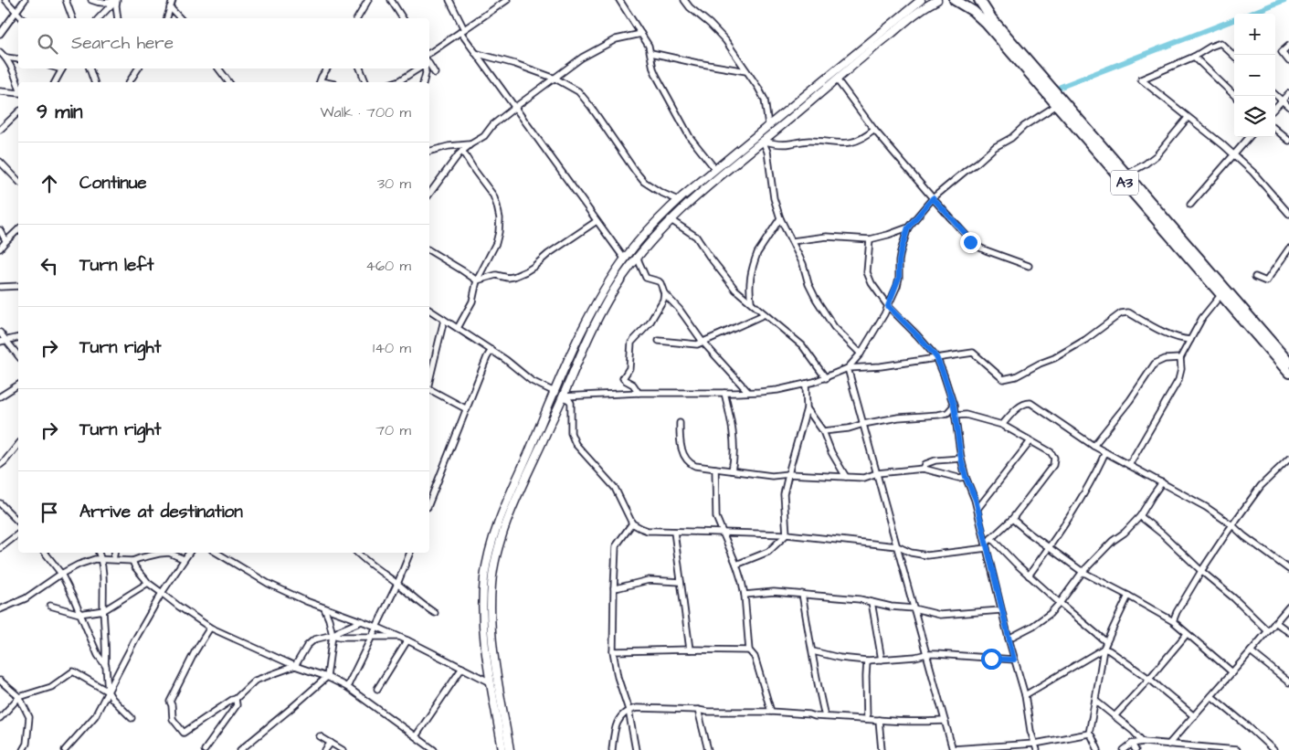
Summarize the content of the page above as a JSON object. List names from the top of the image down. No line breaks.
{"streets":{"highway":["A3"]},"page":{"map_buttons":["+","−"],"search":"Search here","heading":["9 min","Walk · 700 m"],"list":[["Continue","30 m"],["Turn left","460 m"],["Turn right","140 m"],["Turn right","70 m"],"Arrive at destination"]}}
